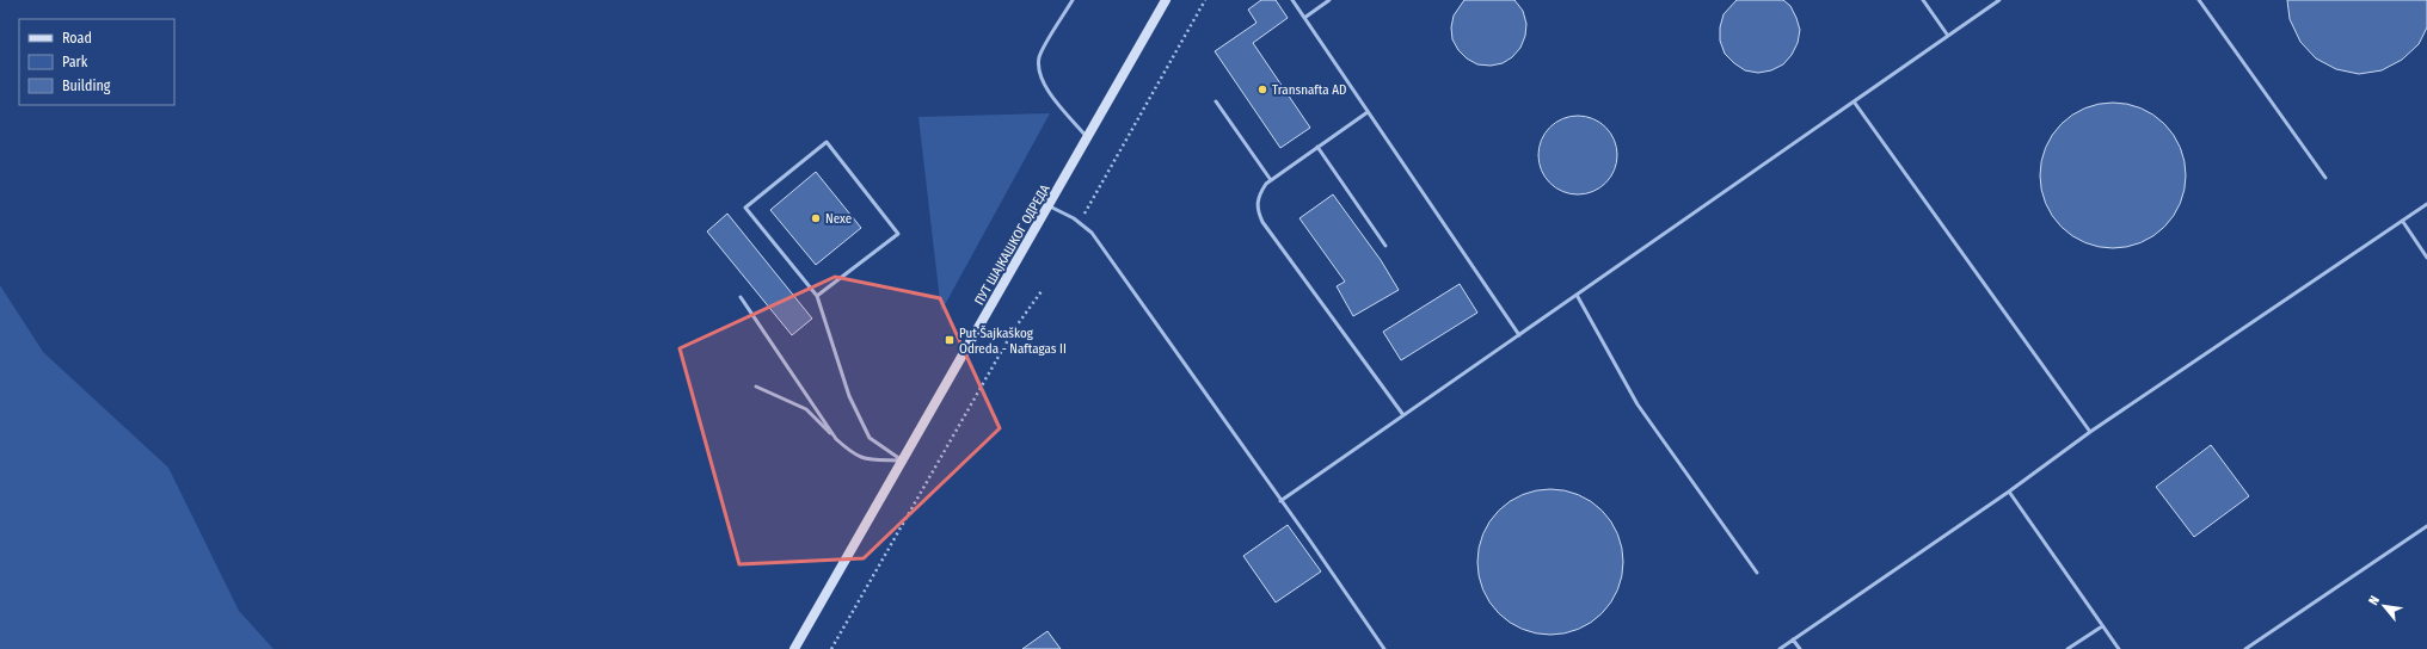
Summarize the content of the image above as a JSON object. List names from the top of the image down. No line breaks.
{"streets":{"street":["ПУТ ШАЈКАШКОГ ОДРЕДА"]},"places":{"other":["Transnafta AD","Nexe"],"transit":["Put Šajkaškog Odreda - Naftagas II"]},"legend":["Road","Park","Building"],"north":"top left"}
